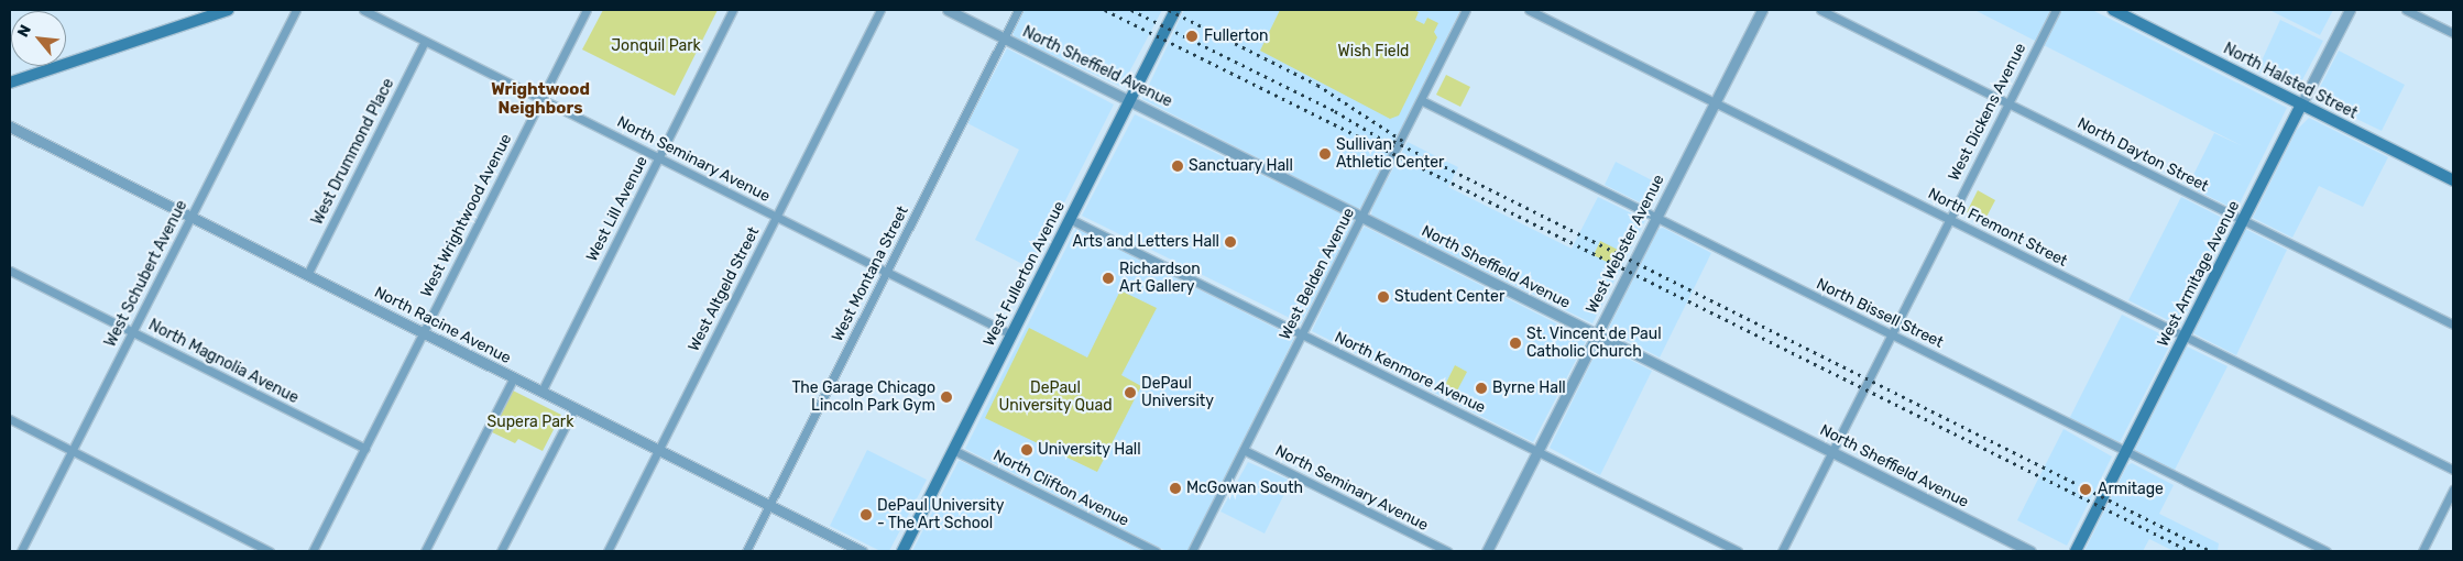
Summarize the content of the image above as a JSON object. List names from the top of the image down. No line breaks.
{"streets":{"main road":["North Halsted Street","West Fullerton Avenue","West Armitage Avenue"],"street":["North Sheffield Avenue","West Dickens Avenue","West Drummond Place","North Dayton Street","North Seminary Avenue","West Lill Avenue","West Wrightwood Avenue","North Fremont Street","West Webster Avenue","West Schubert Avenue","West Montana Street","West Belden Avenue","West Altgeld Street","North Bissell Street","North Racine Avenue","North Magnolia Avenue","North Kenmore Avenue","North Clifton Avenue"]},"crossings":[["North Sheffield Avenue","West Dickens Avenue"],["North Sheffield Avenue","West Webster Avenue"],["North Sheffield Avenue","West Montana Street"],["North Sheffield Avenue","West Fullerton Avenue"],["North Sheffield Avenue","West Belden Avenue"],["North Halsted Street","West Armitage Avenue"],["West Dickens Avenue","North Dayton Street"],["West Dickens Avenue","North Fremont Street"],["West Dickens Avenue","North Bissell Street"],["West Drummond Place","North Seminary Avenue"],["West Drummond Place","North Racine Avenue"],["North Dayton Street","West Armitage Avenue"],["North Seminary Avenue","West Lill Avenue"],["North Seminary Avenue","West Wrightwood Avenue"],["North Seminary Avenue","West Montana Street"],["North Seminary Avenue","West Fullerton Avenue"],["North Seminary Avenue","West Belden Avenue"],["North Seminary Avenue","West Altgeld Street"],["West Lill Avenue","North Racine Avenue"],["West Wrightwood Avenue","North Racine Avenue"],["West Wrightwood Avenue","North Magnolia Avenue"],["North Fremont Street","West Webster Avenue"],["North Fremont Street","West Armitage Avenue"],["West Webster Avenue","North Bissell Street"],["West Webster Avenue","North Kenmore Avenue"],["West Schubert Avenue","North Racine Avenue"],["West Schubert Avenue","North Magnolia Avenue"],["West Montana Street","North Racine Avenue"],["West Fullerton Avenue","North Kenmore Avenue"],["West Fullerton Avenue","North Clifton Avenue"],["West Belden Avenue","North Bissell Street"],["West Belden Avenue","North Kenmore Avenue"],["West Armitage Avenue","North Bissell Street"],["West Altgeld Street","North Racine Avenue"]],"districts":["Wrightwood Neighbors"],"parks":["Jonquil Park","Wish Field","DePaul University Quad","Supera Park"],"places":["Fullerton","Sullivan Athletic Center","Sanctuary Hall","Arts and Letters Hall","Richardson Art Gallery","Student Center","St. Vincent de Paul Catholic Church","Byrne Hall","DePaul University","The Garage Chicago Lincoln Park Gym","University Hall","McGowan South","Armitage","DePaul University - The Art School"],"north":"top left"}
